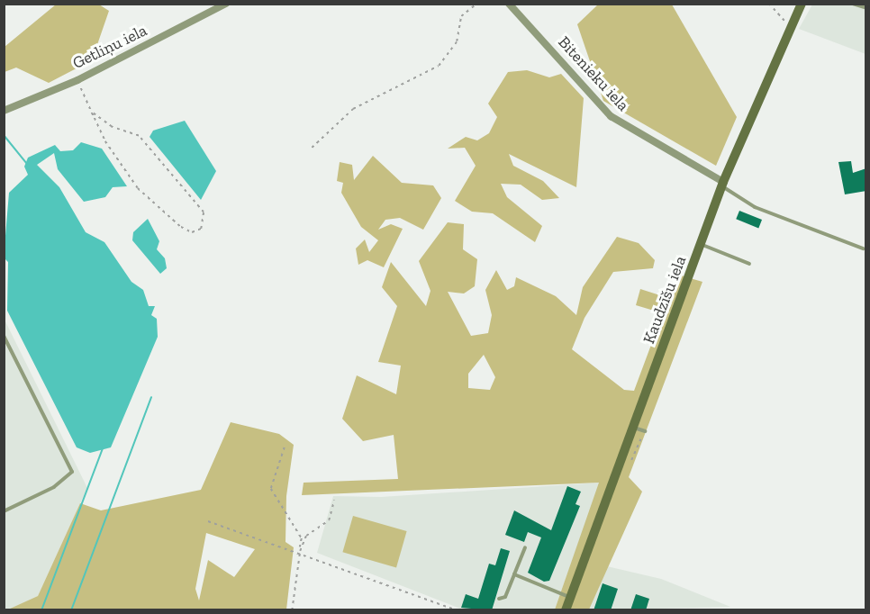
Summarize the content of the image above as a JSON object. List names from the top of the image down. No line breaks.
{"streets":{"street":["Getliņu iela","Bitenieku iela","Kaudzīšu iela"]},"crossings":[["Bitenieku iela","Kaudzīšu iela"]]}
